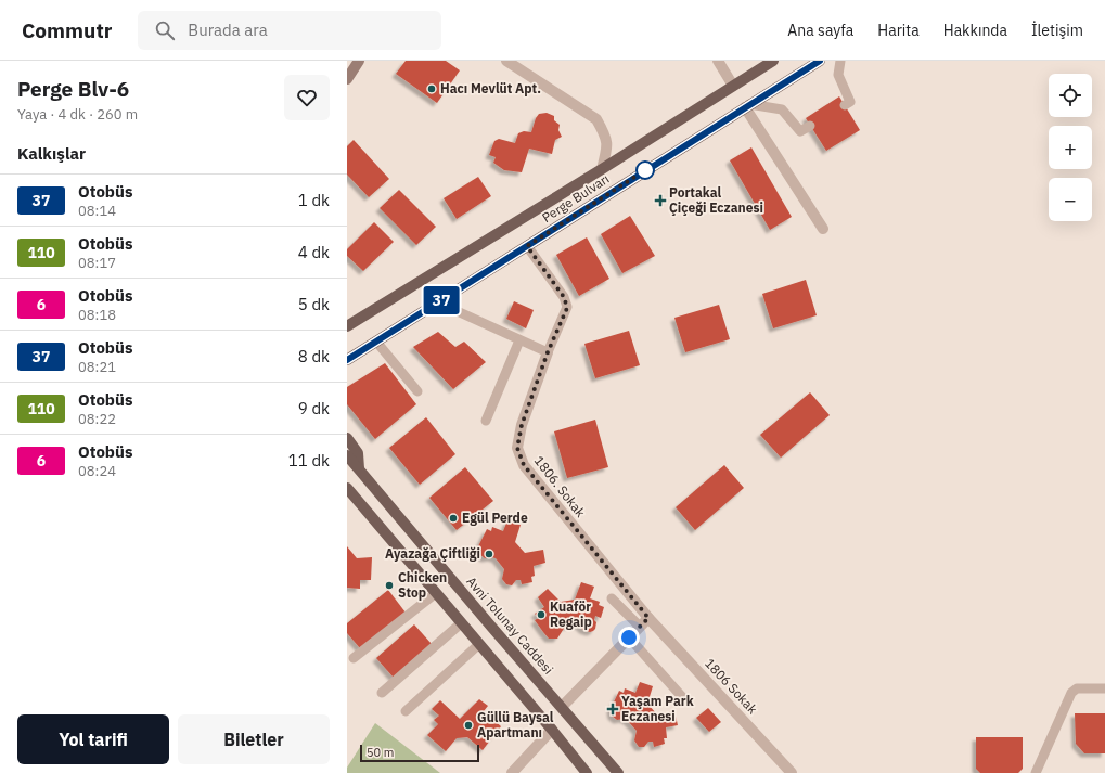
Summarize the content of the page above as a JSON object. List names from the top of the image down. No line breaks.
{"streets":{"main road":["Perge Bulvarı","Avni Tolunay Caddesi"],"street":["1806. Sokak","1806 Sokak"]},"crossings":[["1806. Sokak","1806 Sokak"]],"places":{"other":["Hacı Mevlüt Apt.","Egül Perde","Ayazağa Çiftliği","Chicken Stop","Kuaför Regaip","Güllü Baysal Apartmanı"],"health":["Portakal Çiçeği Eczanesi","Yaşam Park Eczanesi"]},"lines":["bus line 37"],"scale_bar":"50 m","page":{"header":"Commutr","search":"Burada ara","nav":["Ana sayfa","Harita","Hakkında","İletişim"],"heading":[["Perge Blv-6","Yaya · 4 dk · 260 m"],"Kalkışlar"],"on_map":"37","map_buttons":["+","−"],"list":[{"mark":"37","name":"Otobüs","note":"08:14","value":"1 dk"},{"mark":"110","name":"Otobüs","note":"08:17","value":"4 dk"},{"mark":"6","name":"Otobüs","note":"08:18","value":"5 dk"},{"mark":"37","name":"Otobüs","note":"08:21","value":"8 dk"},{"mark":"110","name":"Otobüs","note":"08:22","value":"9 dk"},{"mark":"6","name":"Otobüs","note":"08:24","value":"11 dk"}],"buttons":["Yol tarifi","Biletler"],"scale":"50 m"}}
